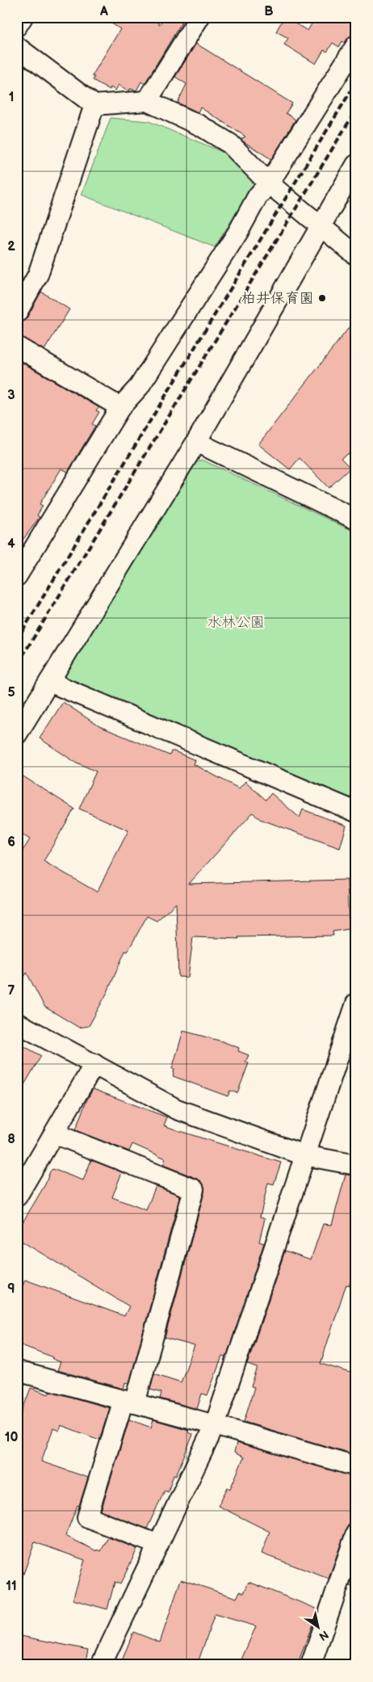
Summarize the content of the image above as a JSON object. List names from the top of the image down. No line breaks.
{"parks":["水林公園"],"places":["柏井保育園"],"north":"bottom right","grid":{"columns":["A","B"],"rows":["1","2","3","4","5","6","7","8","9","10","11"]}}
